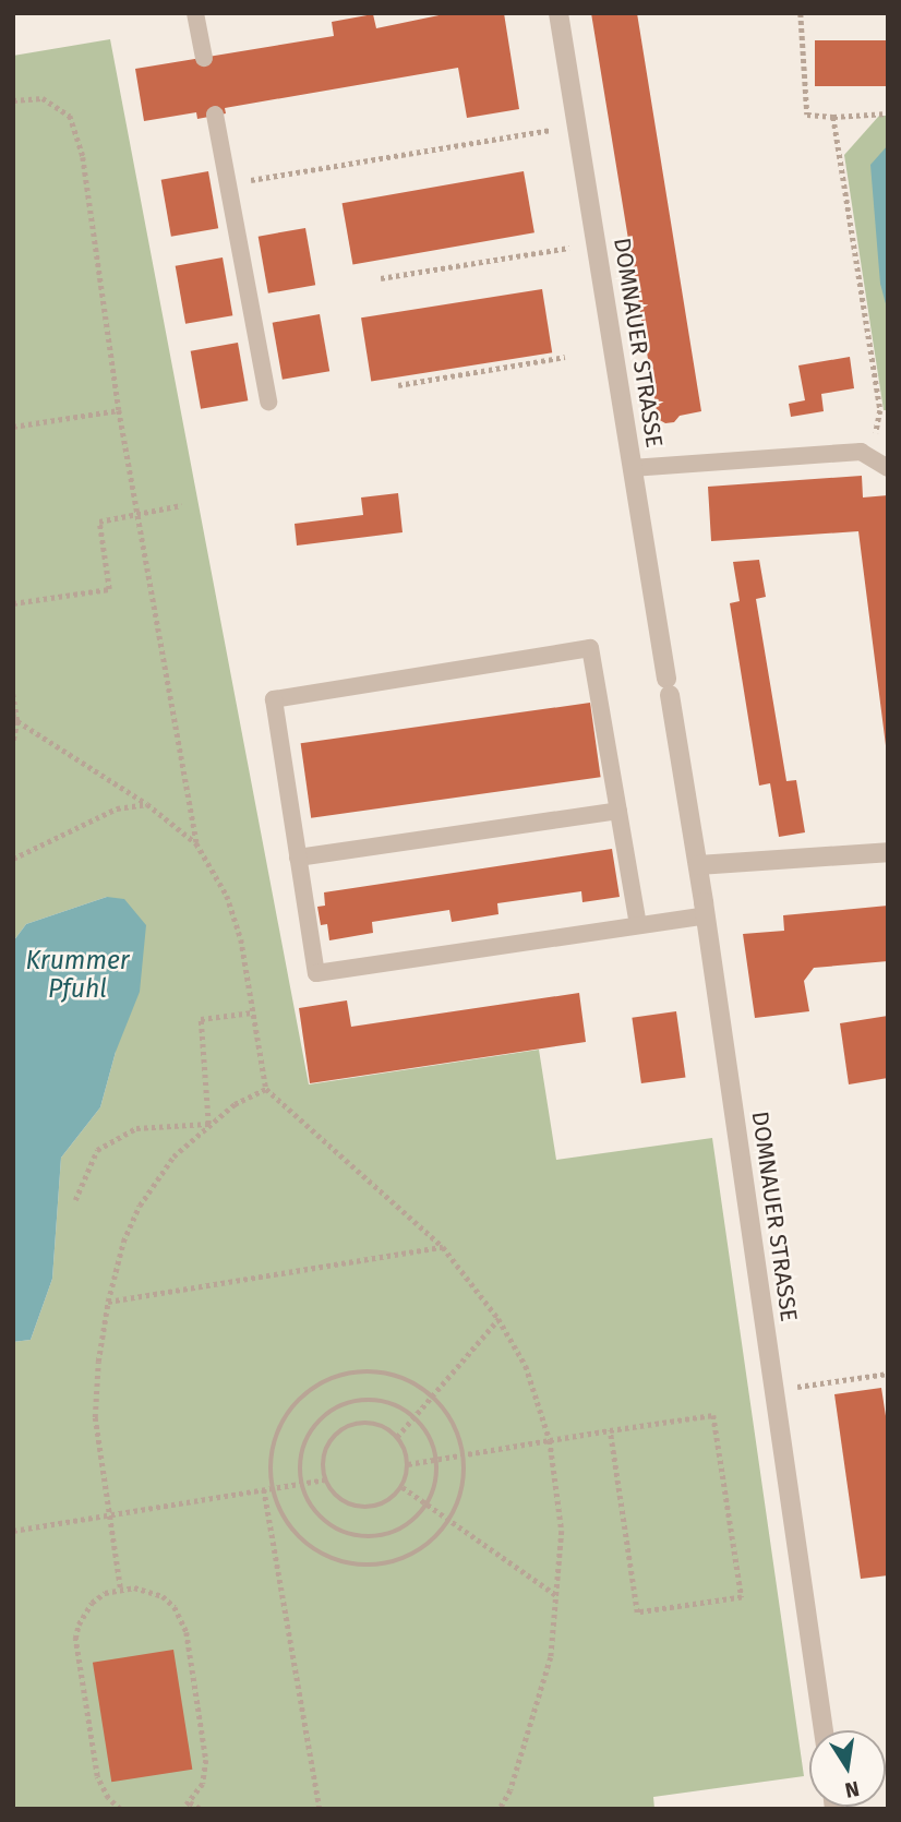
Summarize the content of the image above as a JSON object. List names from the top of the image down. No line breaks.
{"streets":{"street":["DOMNAUER STRASSE"]},"water":["Krummer Pfuhl"],"north":"bottom"}
